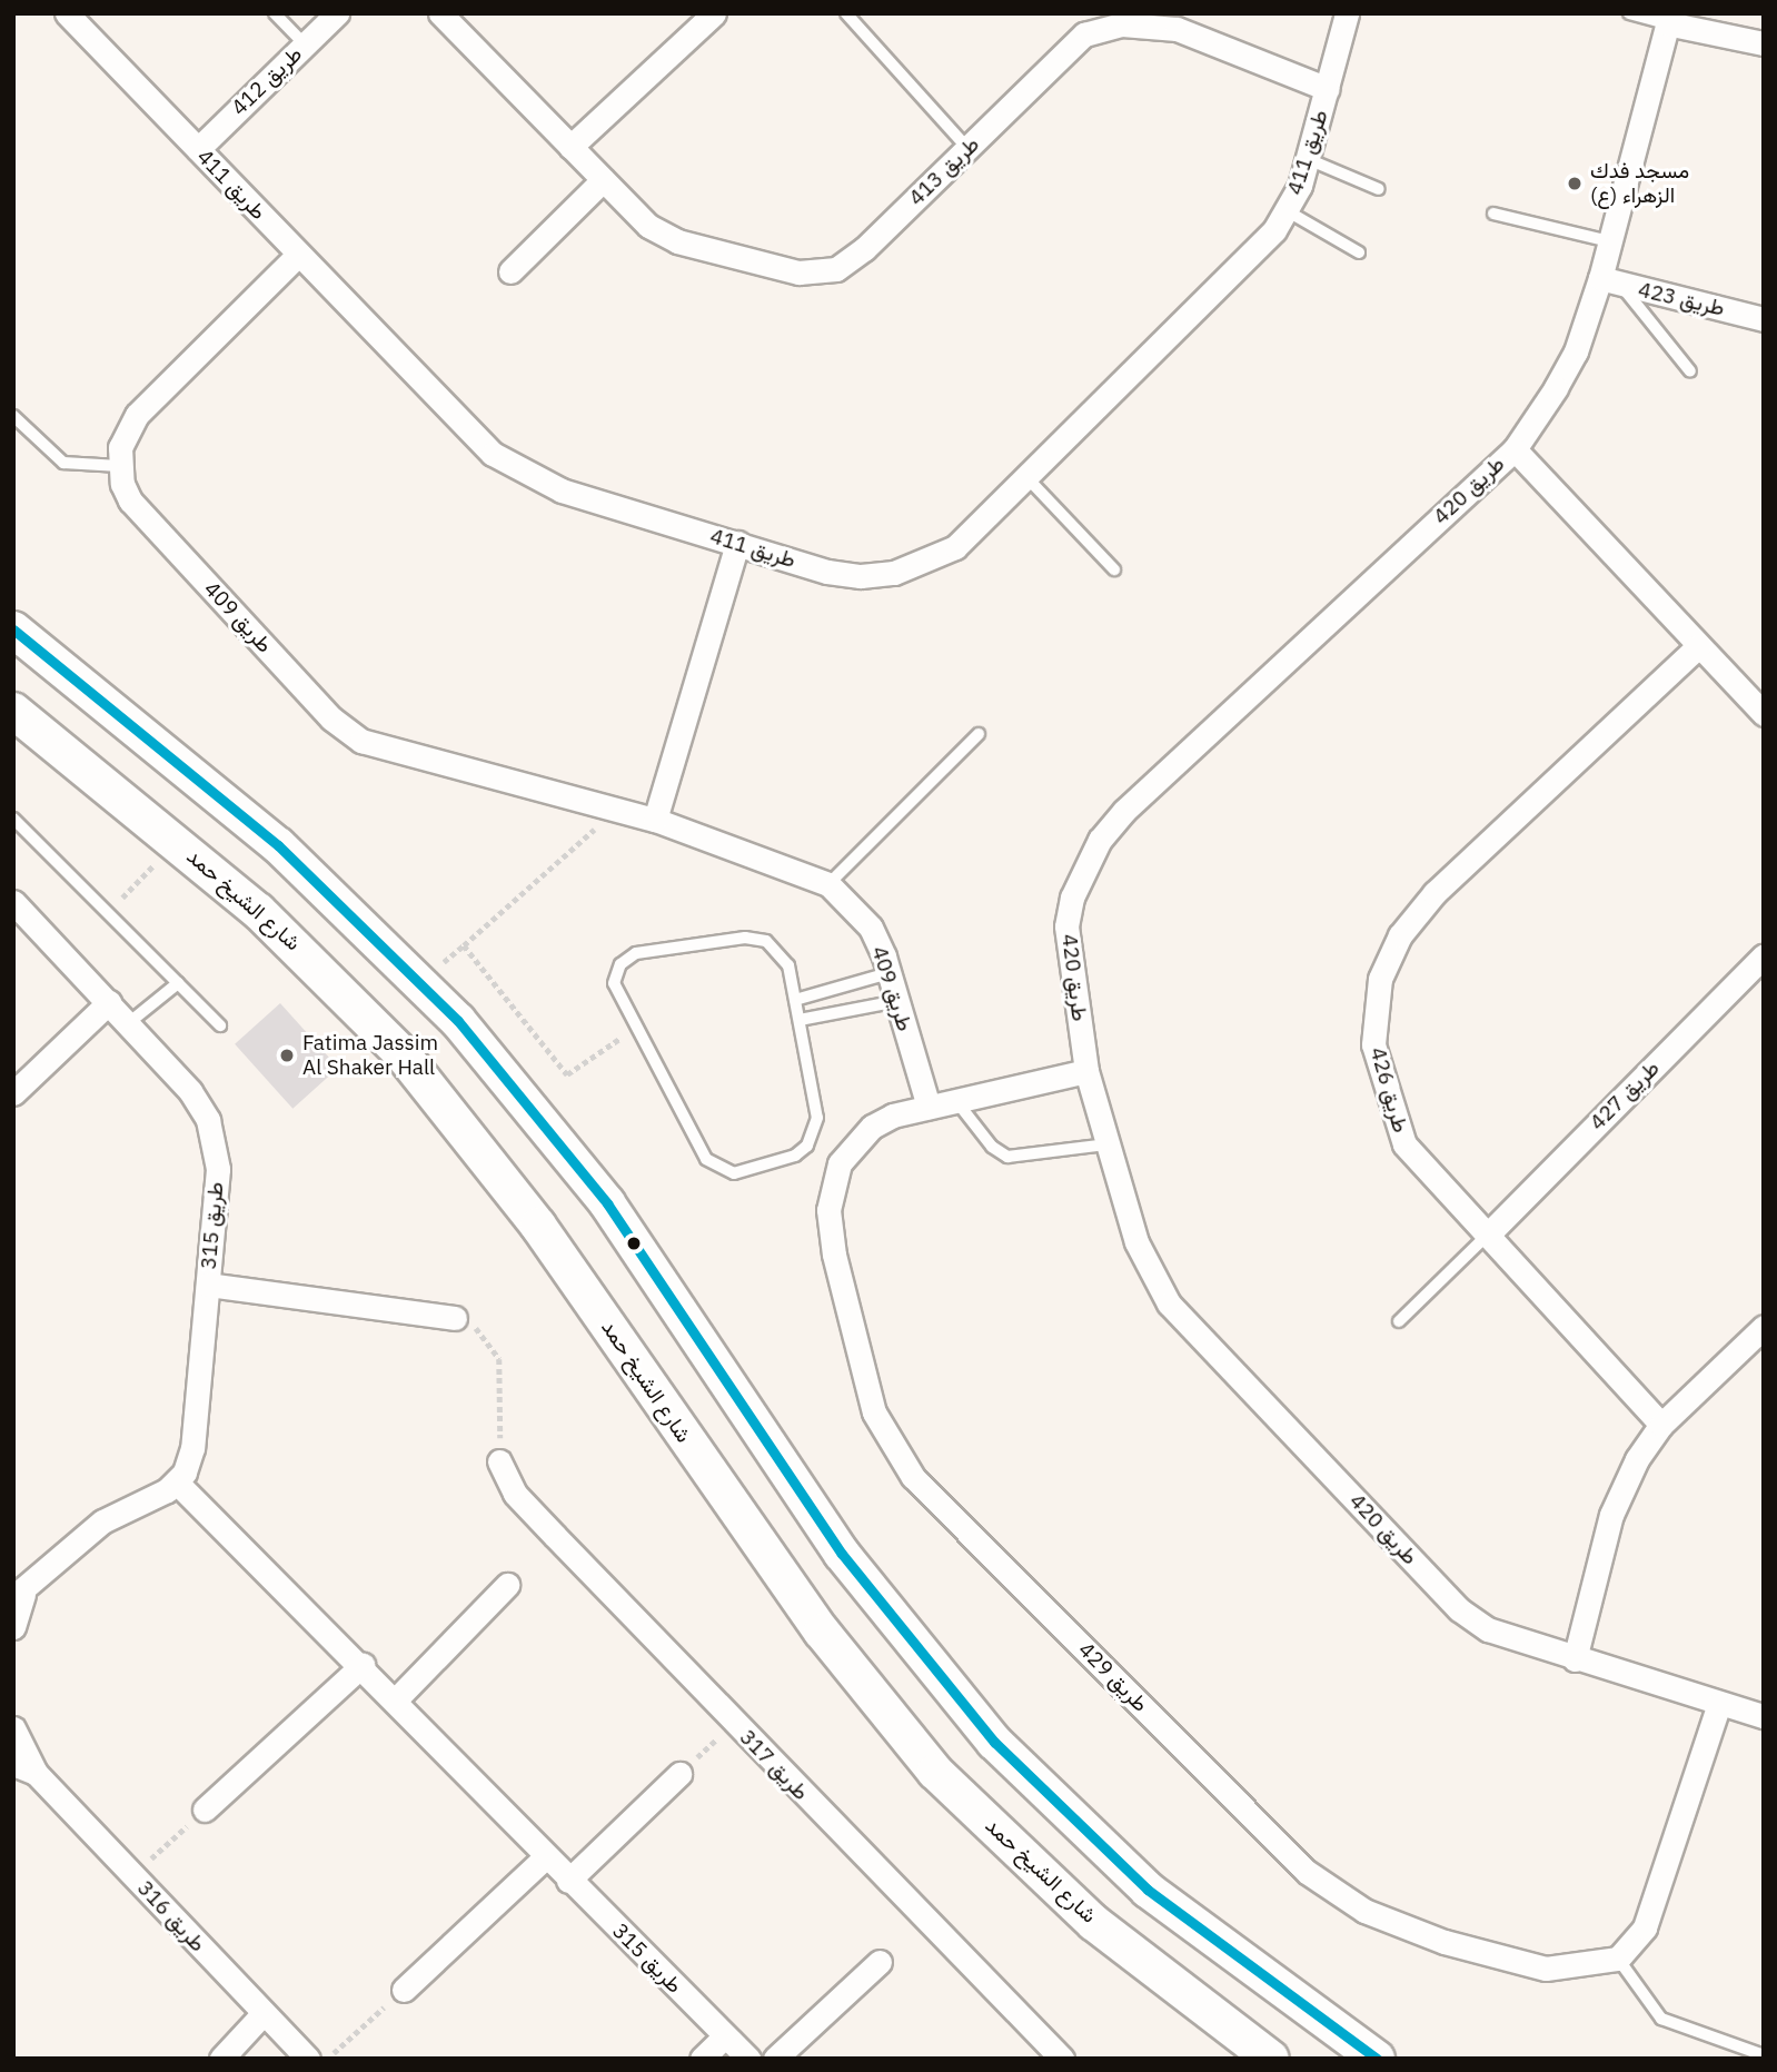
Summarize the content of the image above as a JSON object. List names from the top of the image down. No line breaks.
{"streets":{"main road":["شارع الشيخ حمد"],"street":["طريق 412","طريق 411","طريق 413","طريق 423","طريق 420","طريق 409","طريق 426","طريق 427","طريق 315","طريق 429","طريق 317","طريق 316"]},"crossings":[["طريق 412","طريق 411"],["طريق 411","طريق 413"],["طريق 423","طريق 420"],["طريق 420","طريق 429"],["طريق 409","طريق 429"],["طريق 426","طريق 427"]],"places":["مسجد فدك الزهراء (ع)","Fatima Jassim Al Shaker Hall"]}
